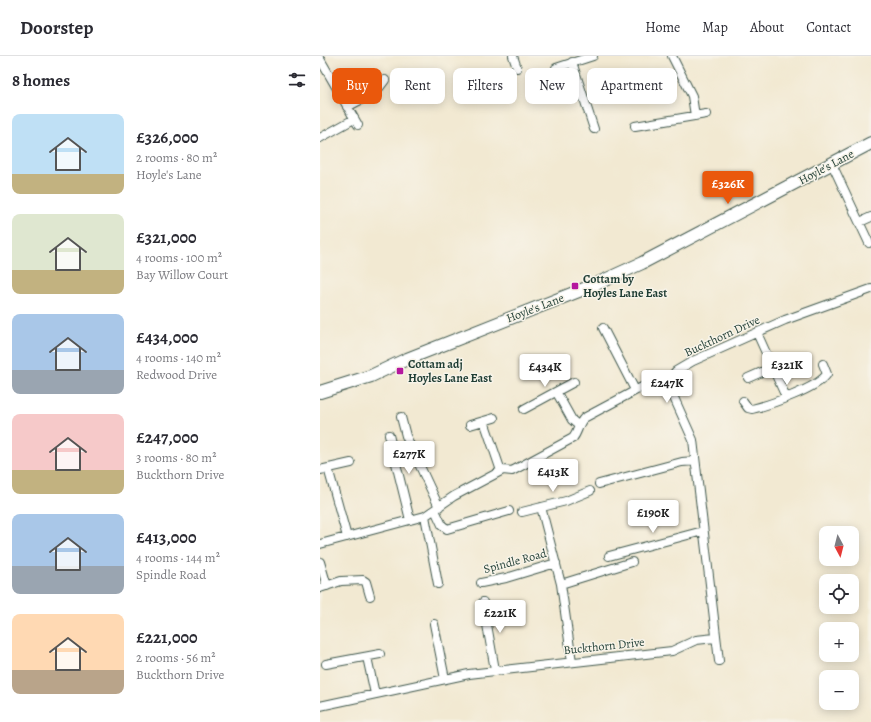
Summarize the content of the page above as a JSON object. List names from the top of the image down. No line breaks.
{"streets":{"street":["Hoyle's Lane","Buckthorn Drive","Spindle Road"]},"crossings":[["Buckthorn Drive","Spindle Road"]],"places":{"transit":["Cottam by Hoyles Lane East","Cottam adj Hoyles Lane East"]},"north":"bottom","page":{"header":"Doorstep","nav":["Home","Map","About","Contact"],"heading":"8 homes","chip":["Buy","Rent","Filters","New","Apartment"],"list":[{"name":"£326,000","note":"2 rooms · 80 m² · Hoyle's Lane"},{"name":"£321,000","note":"4 rooms · 100 m² · Bay Willow Court"},{"name":"£434,000","note":"4 rooms · 140 m² · Redwood Drive"},{"name":"£247,000","note":"3 rooms · 80 m² · Buckthorn Drive"},{"name":"£413,000","note":"4 rooms · 144 m² · Spindle Road"},{"name":"£221,000","note":"2 rooms · 56 m² · Buckthorn Drive"}],"price":["£326K","£321K","£434K","£247K","£277K","£413K","£190K","£221K"],"map_buttons":["+","−"]}}
